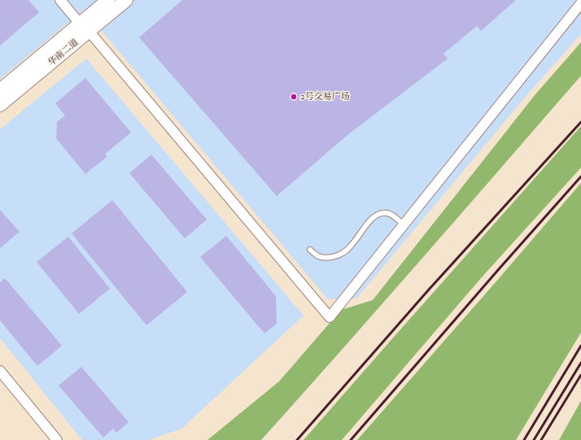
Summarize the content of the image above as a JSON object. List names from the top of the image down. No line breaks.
{"streets":{"street":["华南二道"]},"places":["2号交易广场"]}
